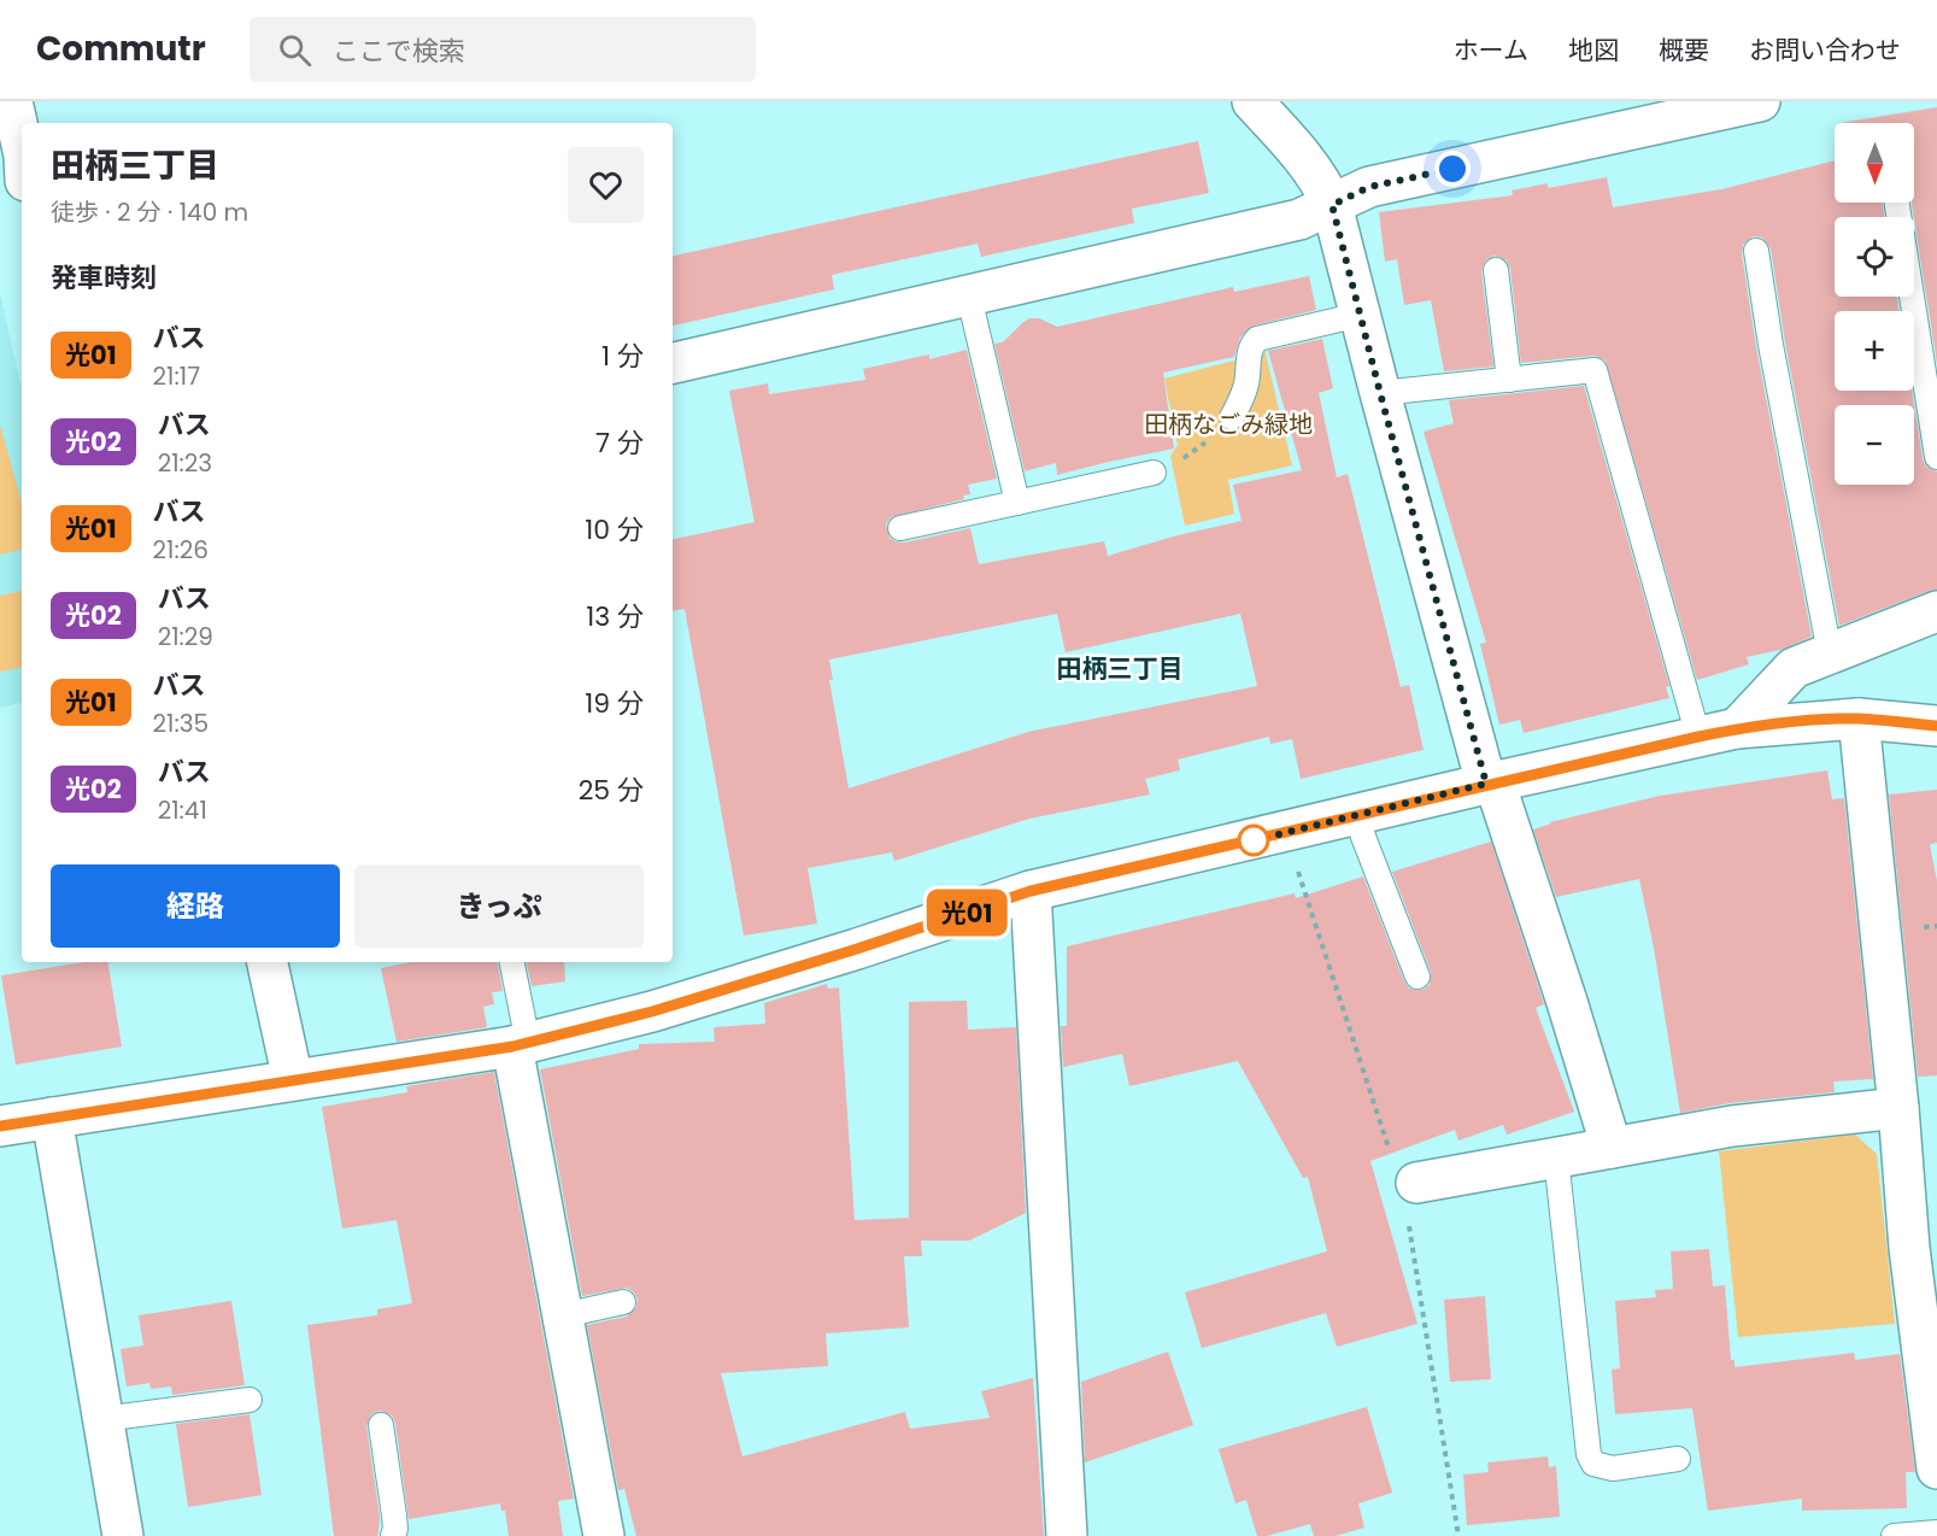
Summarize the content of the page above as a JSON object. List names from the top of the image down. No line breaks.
{"districts":["田柄三丁目"],"parks":["田柄なごみ緑地"],"lines":["bus line 光01"],"north":"bottom","page":{"header":"Commutr","search":"ここで検索","nav":["ホーム","地図","概要","お問い合わせ"],"on_map":"光01","map_buttons":["+","−"],"heading":[["田柄三丁目","徒歩 · 2 分 · 140 m"],"発車時刻"],"list":[{"mark":"光01","name":"バス","note":"21:17","value":"1 分"},{"mark":"光02","name":"バス","note":"21:23","value":"7 分"},{"mark":"光01","name":"バス","note":"21:26","value":"10 分"},{"mark":"光02","name":"バス","note":"21:29","value":"13 分"},{"mark":"光01","name":"バス","note":"21:35","value":"19 分"},{"mark":"光02","name":"バス","note":"21:41","value":"25 分"}],"buttons":["経路","きっぷ"]}}
